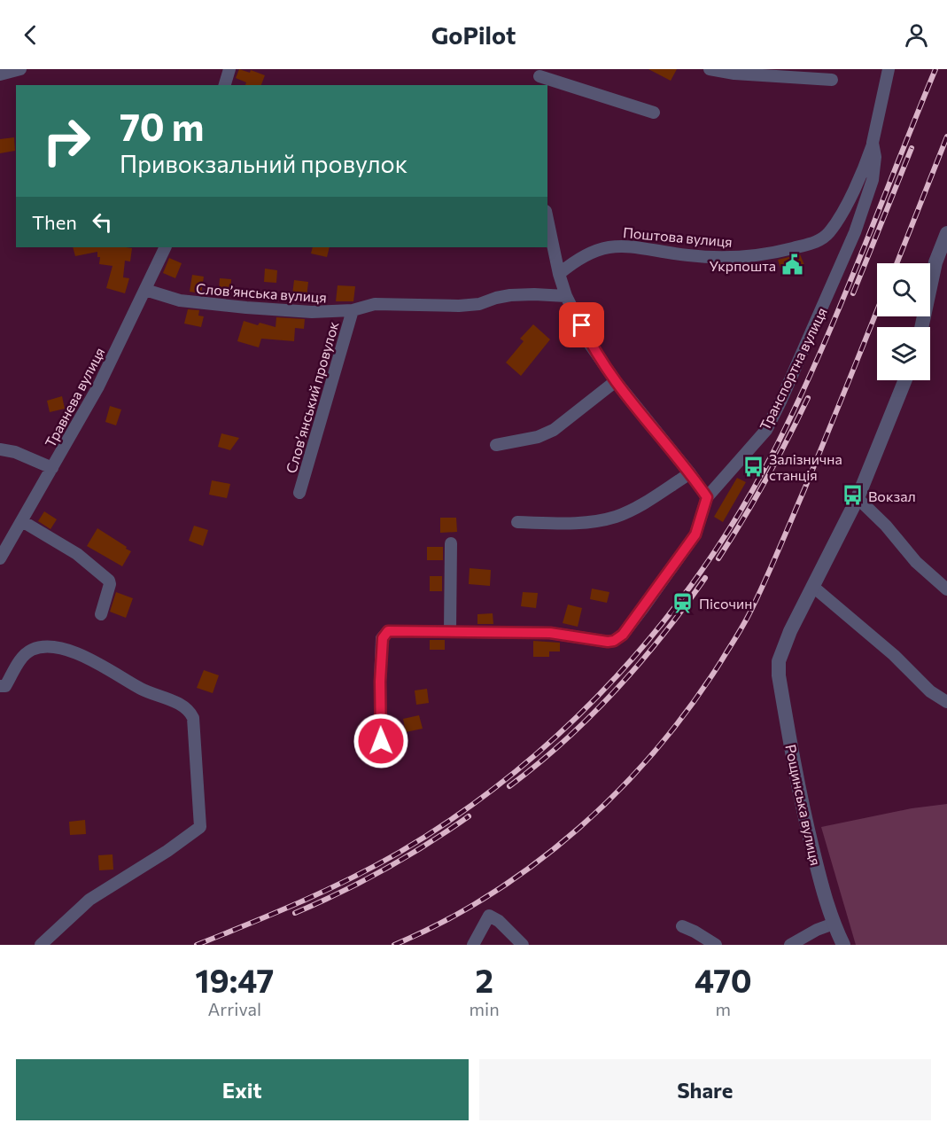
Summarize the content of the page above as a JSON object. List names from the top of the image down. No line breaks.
{"streets":{"street":["Поштова вулиця","Слов’янська вулиця","Транспортна вулиця","Травнева вулиця","Слов’янський провулок","Рощинська вулиця"]},"crossings":[["Поштова вулиця","Транспортна вулиця"],["Слов’янська вулиця","Травнева вулиця"],["Слов’янська вулиця","Слов’янський провулок"]],"places":{"public building":["Укрпошта"],"bus stop":["Залізнична станція","Вокзал"],"station":["Пісочин"]},"page":{"header":"GoPilot","turn":["70 m","Привокзальний провулок"],"then":"Then","eta":["19:47","Arrival","2","min","470","m"],"buttons":["Exit","Share"]}}
